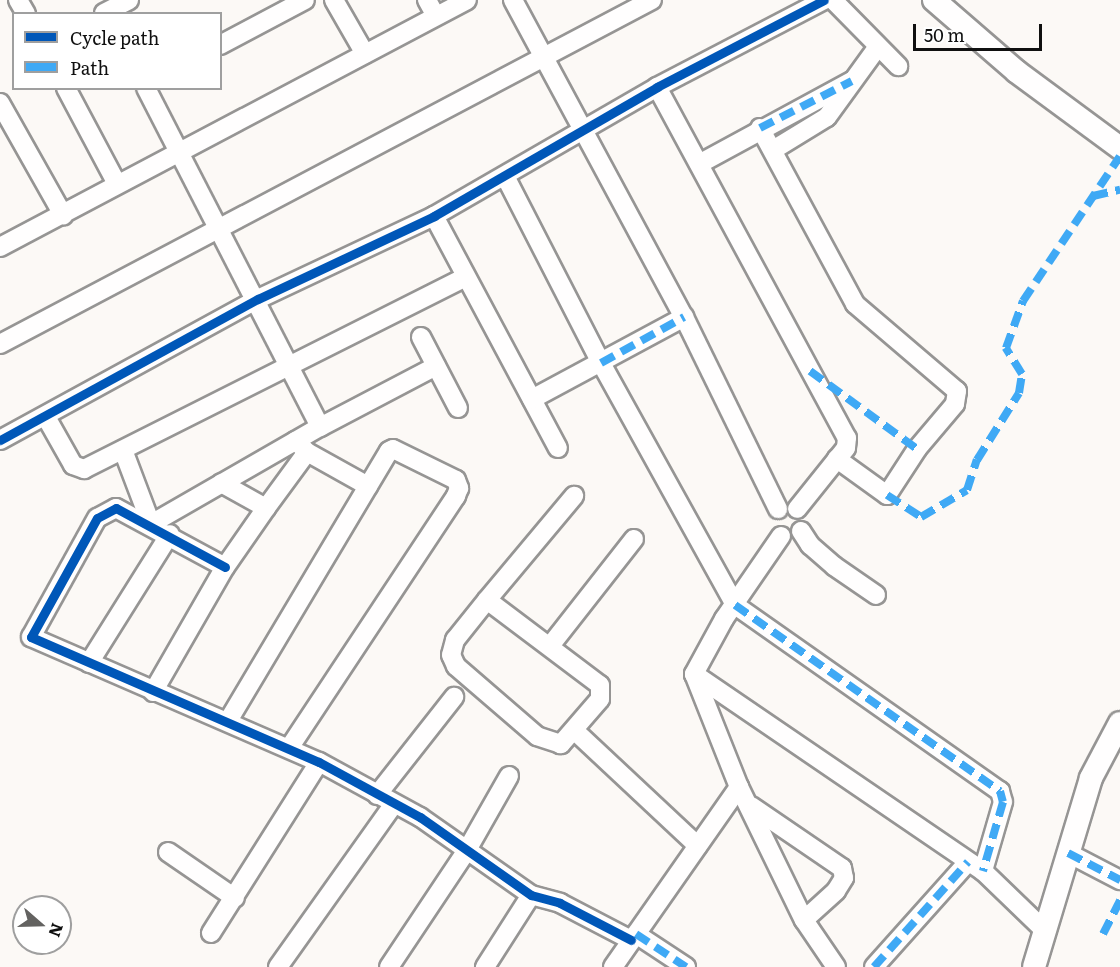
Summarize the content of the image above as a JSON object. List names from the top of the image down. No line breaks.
{"legend":["Cycle path","Path"],"scale_bar":"50 m","north":"right"}
